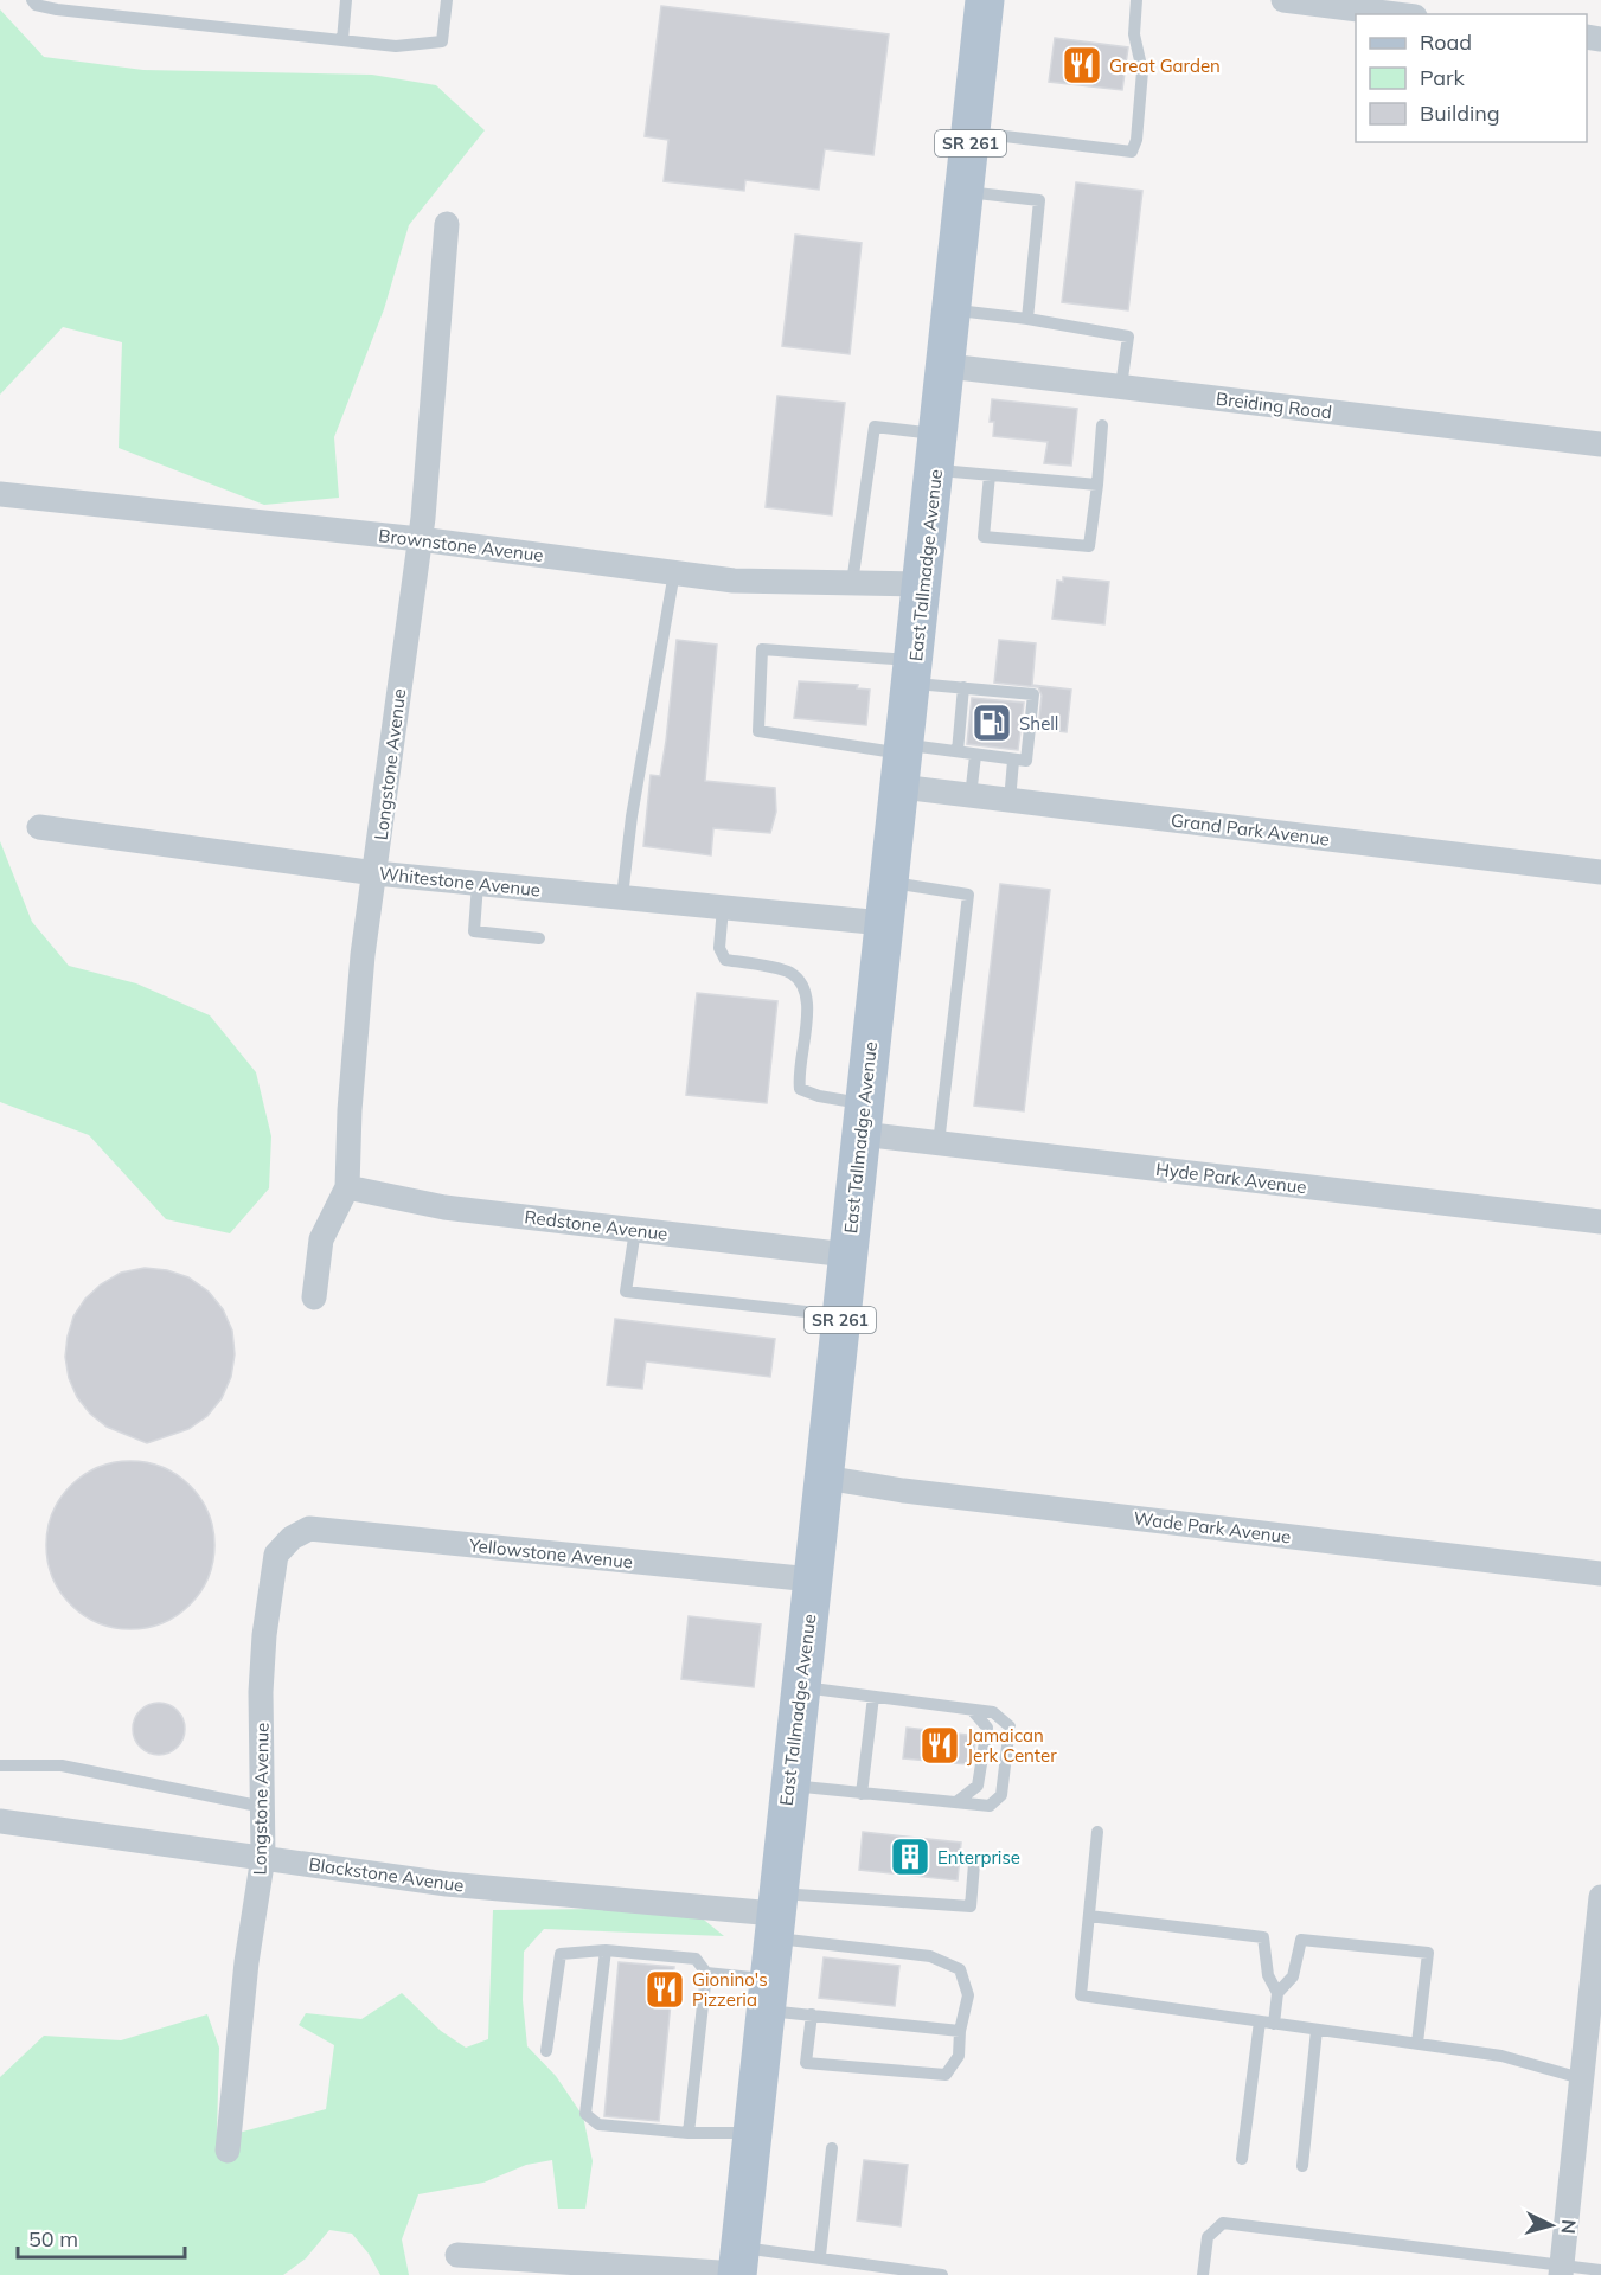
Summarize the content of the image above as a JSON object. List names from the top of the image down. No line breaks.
{"streets":{"main road":["SR 261","East Tallmadge Avenue"],"street":["Breiding Road","Brownstone Avenue","Longstone Avenue","Grand Park Avenue","Whitestone Avenue","Hyde Park Avenue","Redstone Avenue","Wade Park Avenue","Yellowstone Avenue","Blackstone Avenue"]},"crossings":[["Breiding Road","East Tallmadge Avenue"],["Brownstone Avenue","East Tallmadge Avenue"],["Brownstone Avenue","Longstone Avenue"],["East Tallmadge Avenue","Grand Park Avenue"],["East Tallmadge Avenue","Whitestone Avenue"],["East Tallmadge Avenue","Hyde Park Avenue"],["East Tallmadge Avenue","Redstone Avenue"],["East Tallmadge Avenue","Wade Park Avenue"],["East Tallmadge Avenue","Yellowstone Avenue"],["East Tallmadge Avenue","Blackstone Avenue"],["Longstone Avenue","Whitestone Avenue"],["Longstone Avenue","Redstone Avenue"],["Longstone Avenue","Yellowstone Avenue"],["Longstone Avenue","Blackstone Avenue"]],"places":{"restaurant":["Great Garden","Jamaican Jerk Center","Gionino's Pizzeria"],"fuel station":["Shell"],"building":["Enterprise"]},"legend":["Road","Park","Building"],"scale_bar":"50 m","north":"right"}
